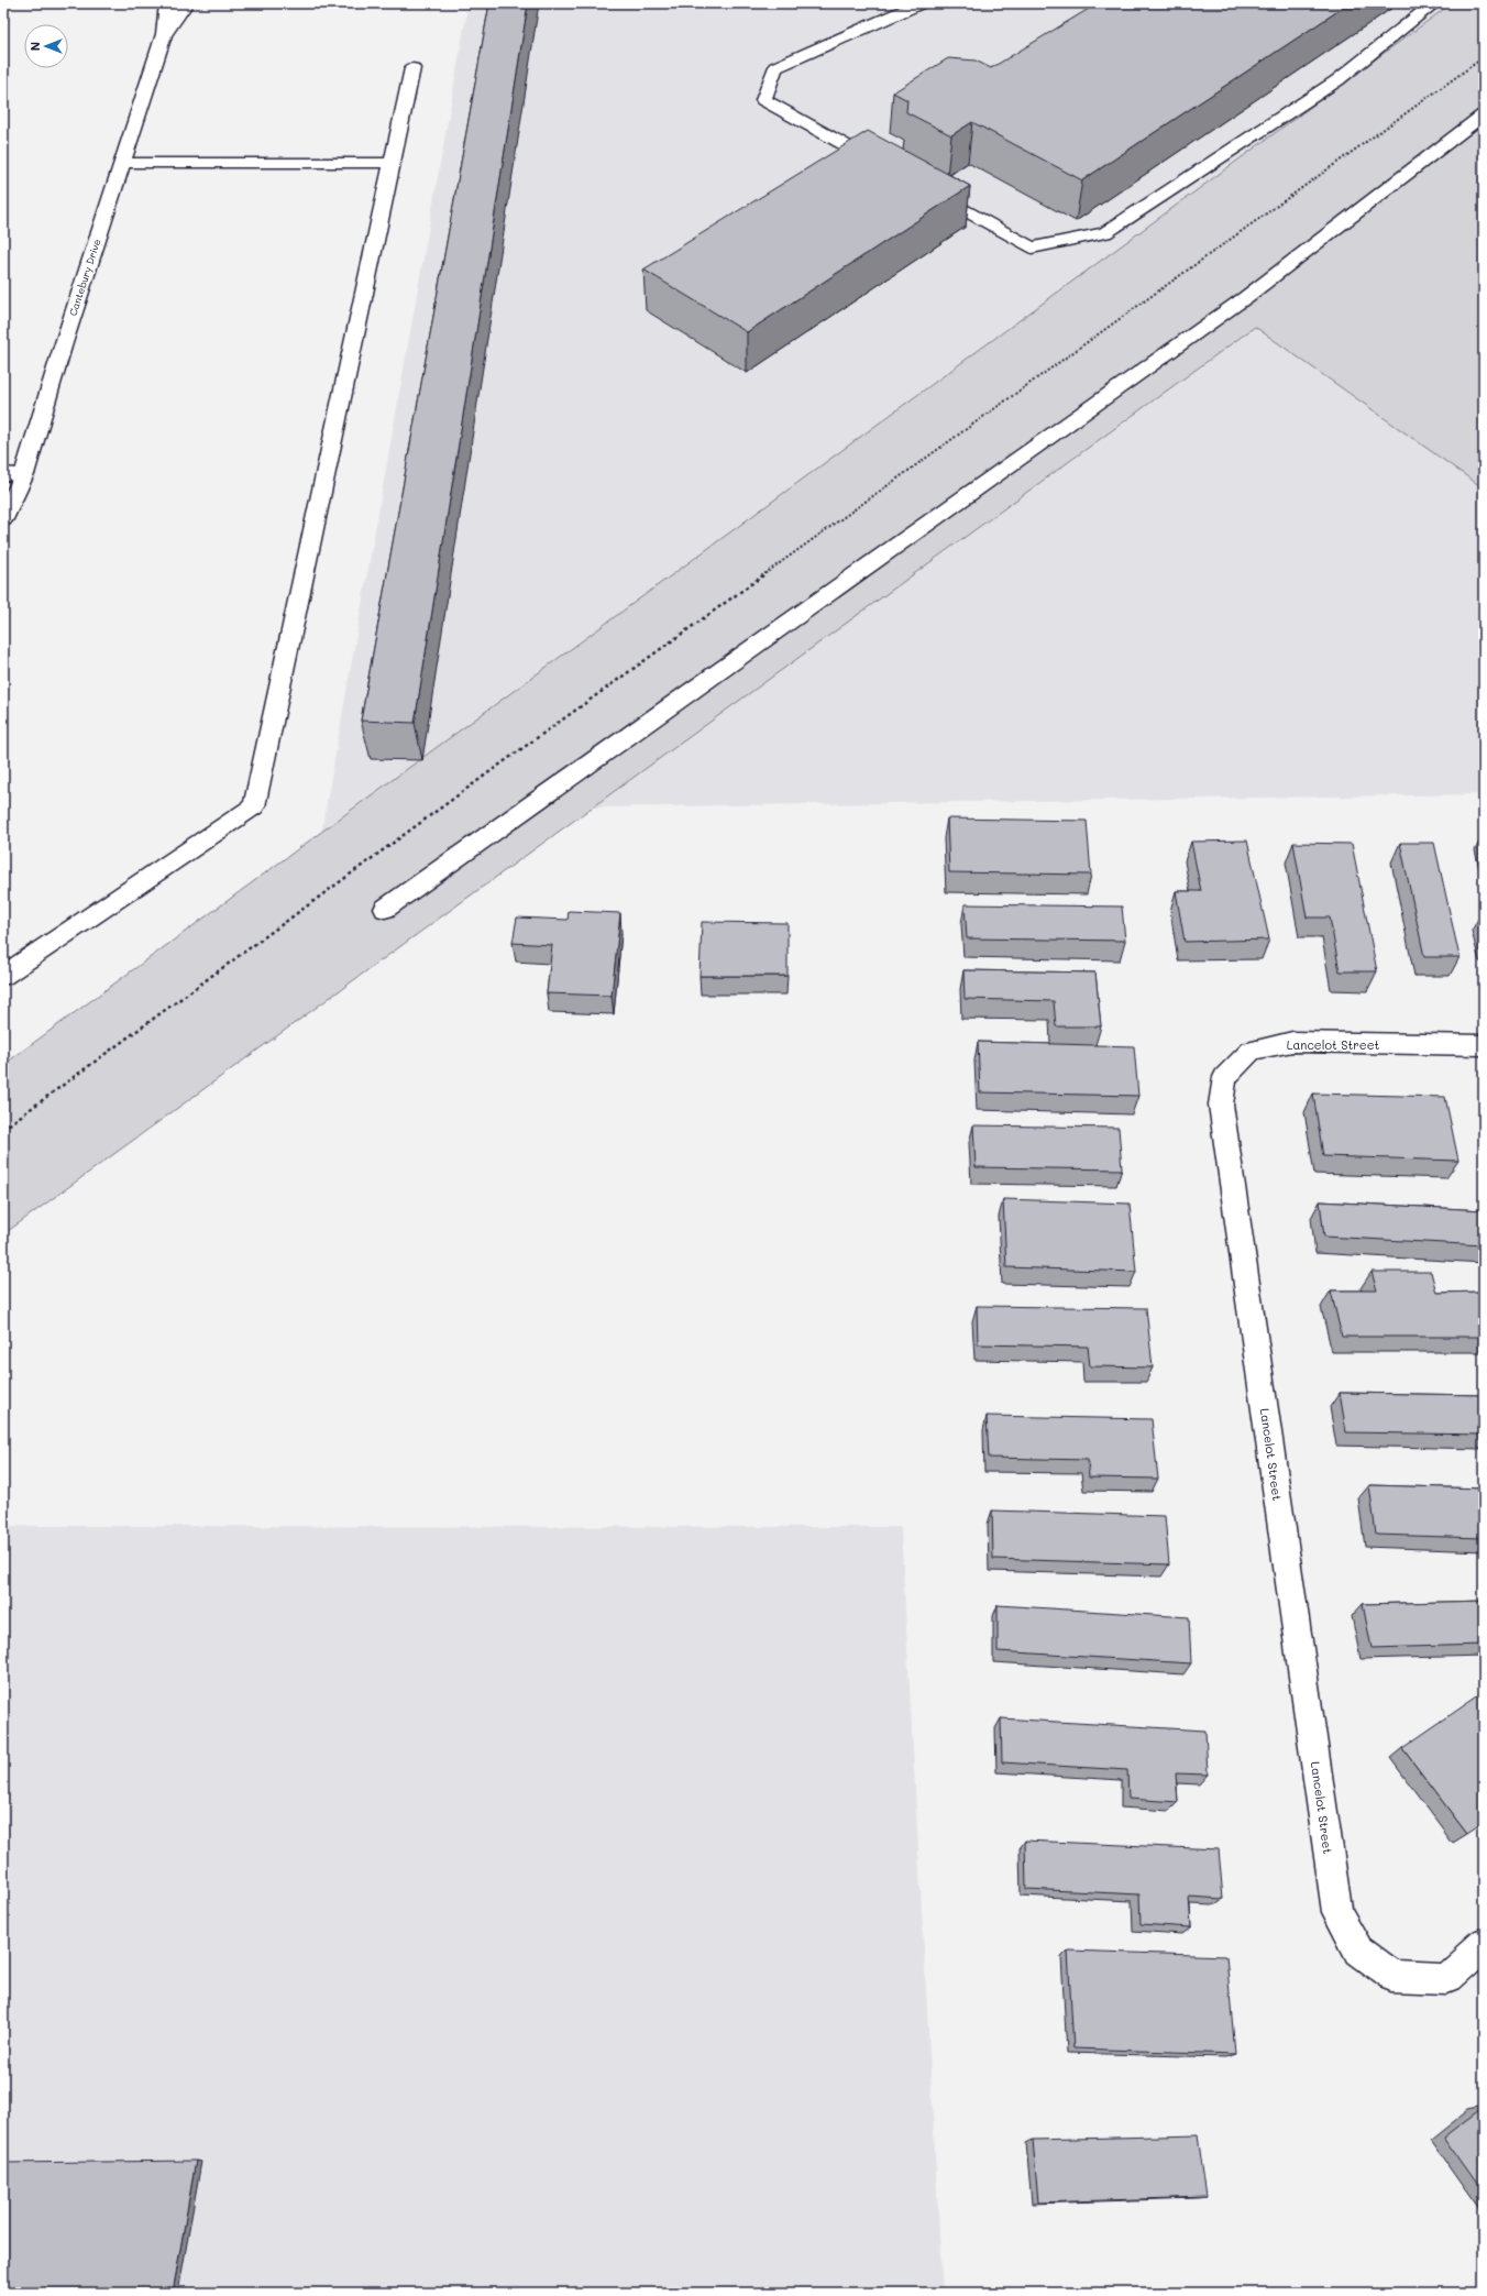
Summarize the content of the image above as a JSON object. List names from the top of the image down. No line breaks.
{"streets":{"street":["Cantebury Drive","Lancelot Street"]},"north":"left"}
